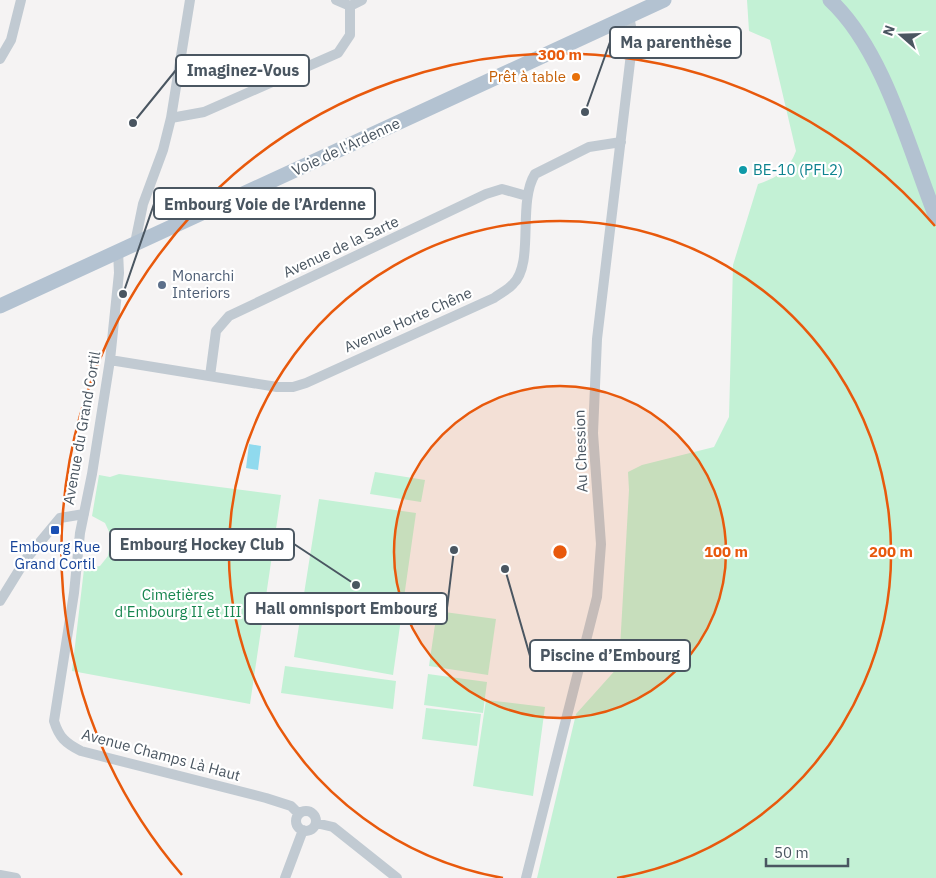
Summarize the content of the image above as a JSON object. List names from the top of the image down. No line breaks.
{"streets":{"main road":["Voie de l'Ardenne"],"street":["Avenue de la Sarte","Avenue Horte Chêne","Avenue du Grand Cortil","Au Chession","Avenue Champs Là Haut"]},"crossings":[["Voie de l'Ardenne","Avenue du Grand Cortil"],["Voie de l'Ardenne","Au Chession"],["Avenue de la Sarte","Avenue Horte Chêne"],["Avenue Horte Chêne","Avenue du Grand Cortil"],["Avenue Horte Chêne","Au Chession"],["Avenue du Grand Cortil","Avenue Champs Là Haut"]],"parks":["Cimetières d'Embourg II et III"],"places":{"other":["Prêt à table","Ma parenthèse","Imaginez-Vous","BE-10 (PFL2)","Monarchi Interiors","Embourg Voie de l’Ardenne","Hall omnisport Embourg","Piscine d’Embourg","Embourg Hockey Club"],"transit":["Embourg Rue Grand Cortil"]},"scale_bar":"50 m","north":"left","rings":["300 m","100 m","200 m"]}
